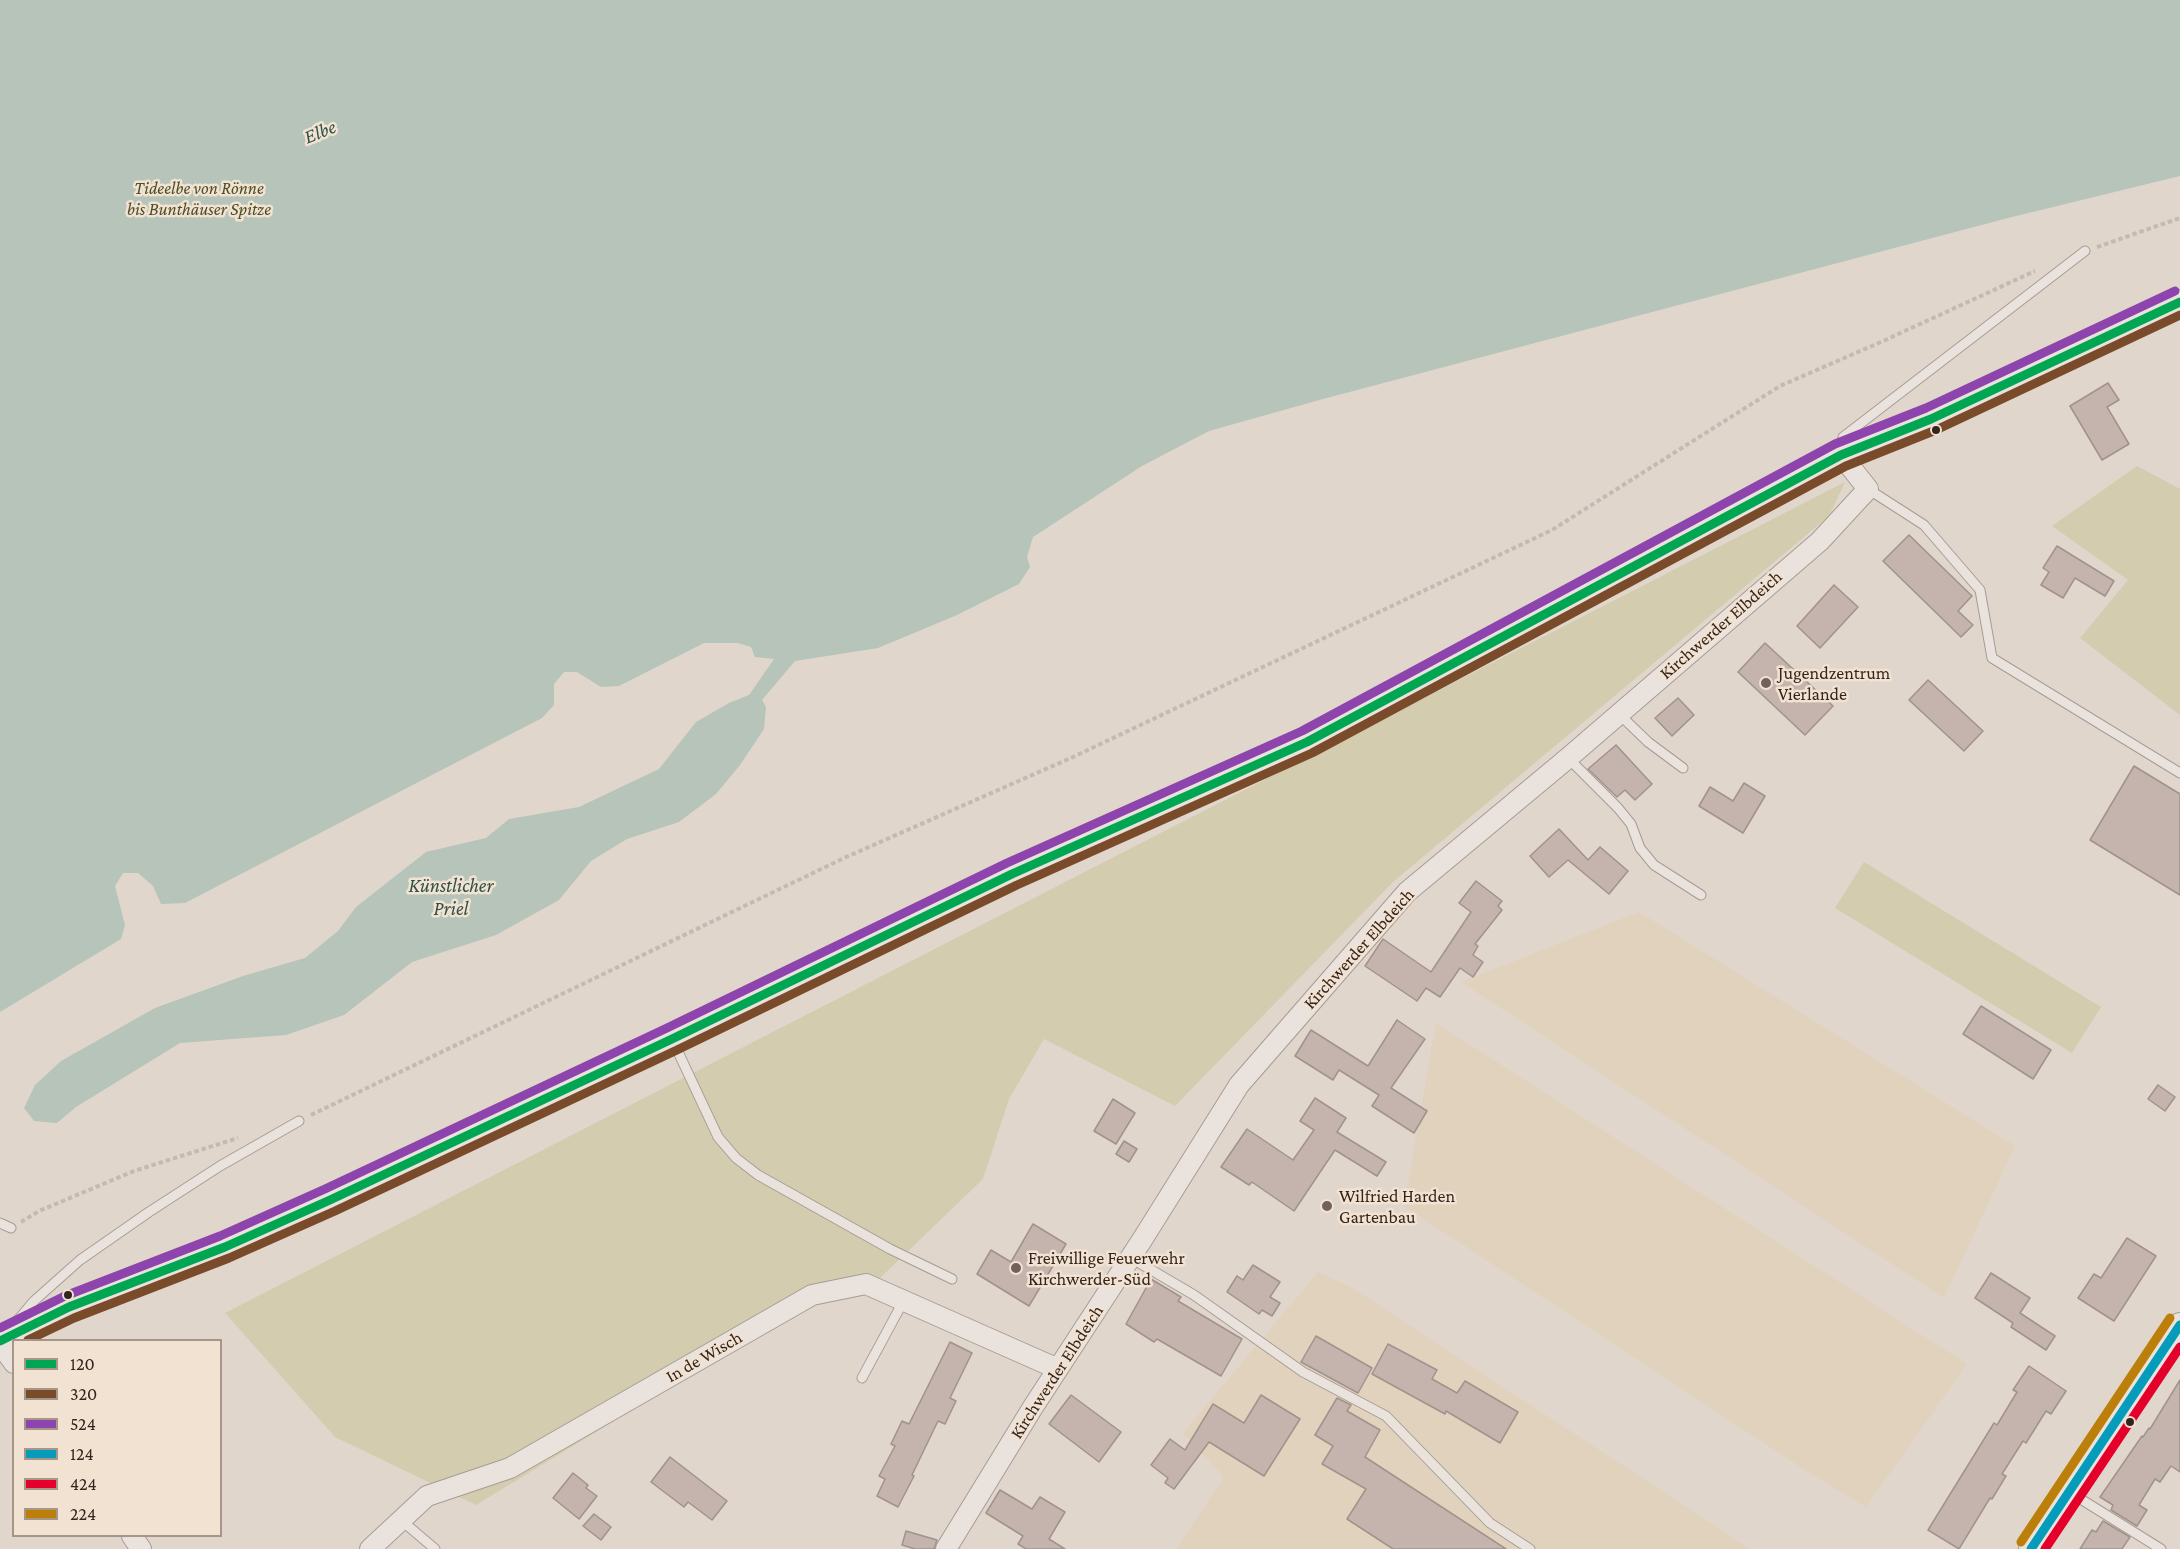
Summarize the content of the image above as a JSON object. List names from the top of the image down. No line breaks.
{"streets":{"street":["Kirchwerder Elbdeich","In de Wisch"]},"crossings":[["Kirchwerder Elbdeich","In de Wisch"]],"water":["Elbe","Künstlicher Priel"],"parks":["Tideelbe von Rönne bis Bunthäuser Spitze"],"places":["Jugendzentrum Vierlande","Wilfried Harden Gartenbau","Freiwillige Feuerwehr Kirchwerder-Süd"],"lines":["transit line 524","transit line 120","transit line 320","transit line 224","transit line 124","transit line 424"],"legend":["120","320","524","124","424","224"]}
